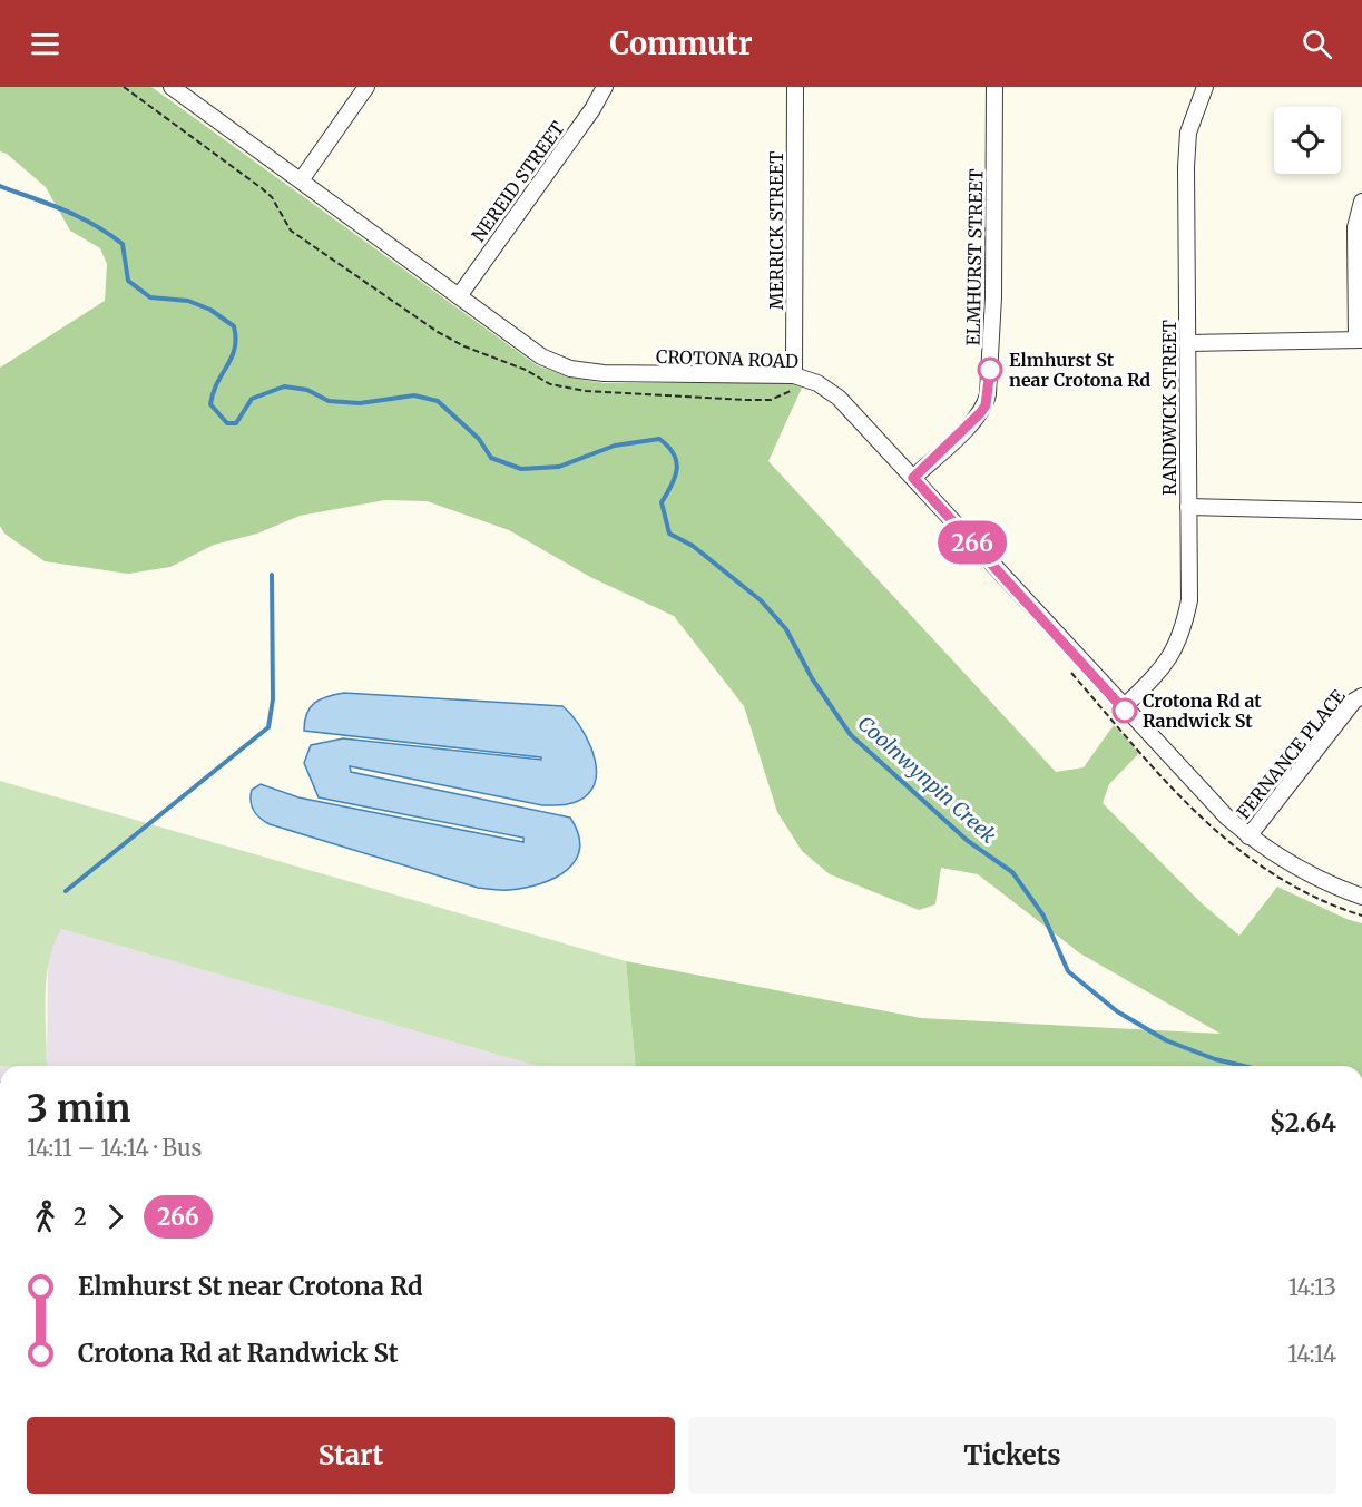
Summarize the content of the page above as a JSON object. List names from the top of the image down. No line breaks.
{"streets":{"street":["NEREID STREET","MERRICK STREET","ELMHURST STREET","CROTONA ROAD","RANDWICK STREET","FERNANCE PLACE"]},"crossings":[["NEREID STREET","CROTONA ROAD"],["MERRICK STREET","CROTONA ROAD"],["ELMHURST STREET","CROTONA ROAD"],["CROTONA ROAD","RANDWICK STREET"],["CROTONA ROAD","FERNANCE PLACE"]],"water":["Coolnwynpin Creek"],"places":["Elmhurst St near Crotona Rd","Crotona Rd at Randwick St"],"lines":["bus line 266"],"page":{"header":"Commutr","on_map":"266","heading":["3 min","14:11 – 14:14 · Bus","$2.64"],"legs":["2","266"],"list":[{"name":"Elmhurst St near Crotona Rd","value":"14:13"},{"name":"Crotona Rd at Randwick St","value":"14:14"}],"buttons":["Start","Tickets"]}}
